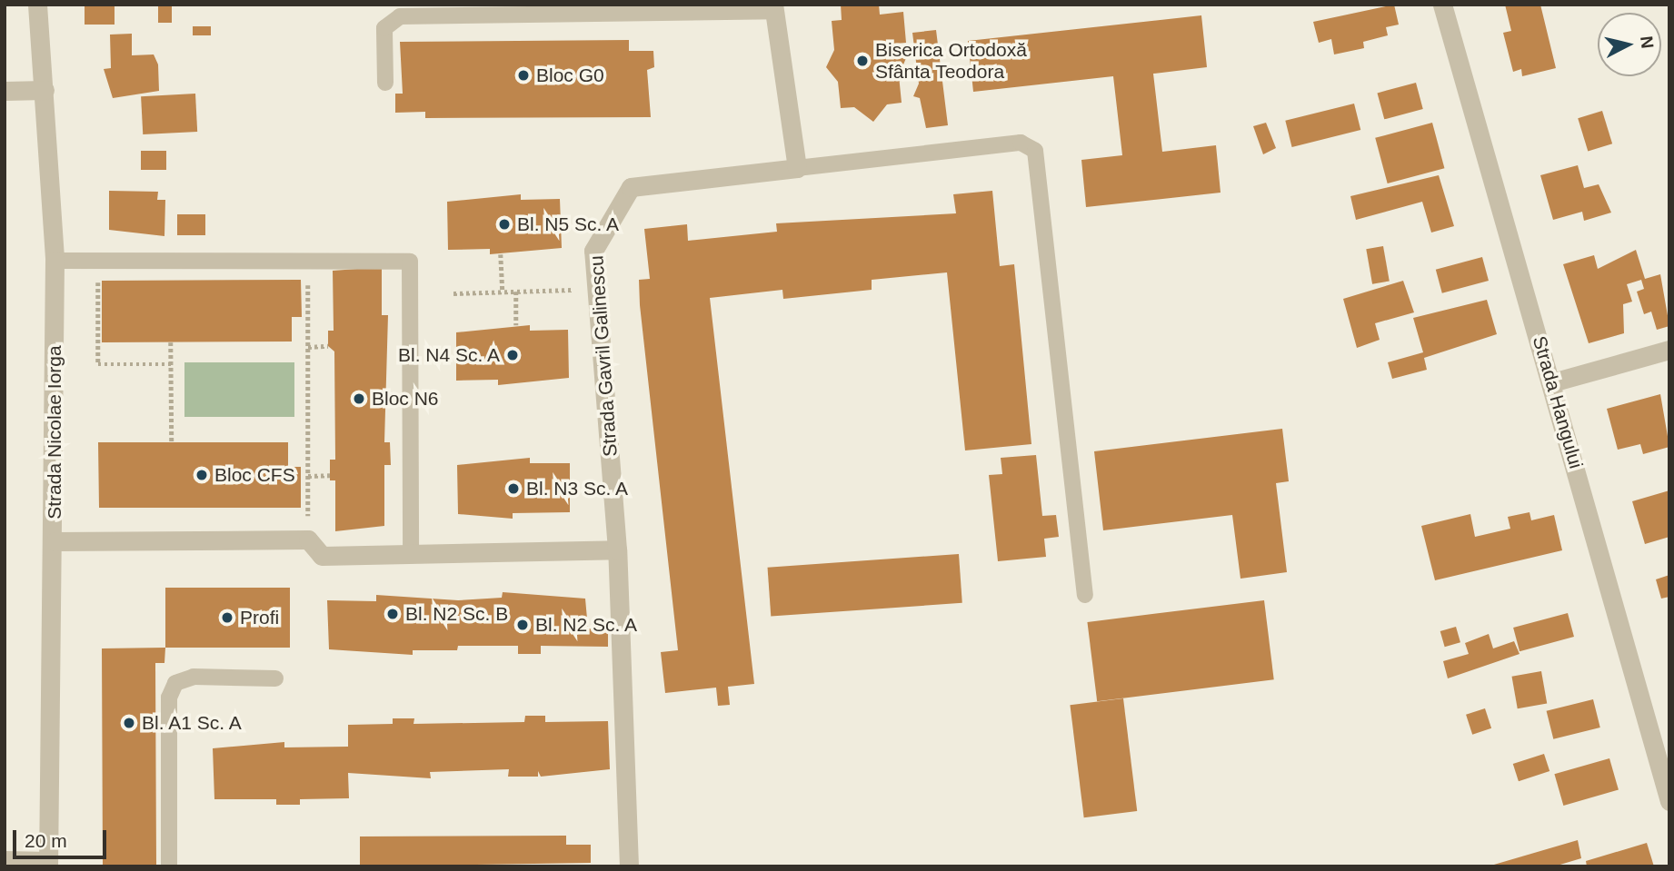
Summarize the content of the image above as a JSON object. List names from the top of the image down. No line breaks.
{"streets":{"street":["Strada Gavril Galinescu","Strada Hangului","Strada Nicolae Iorga"]},"places":["Biserica Ortodoxă Sfânta Teodora","Bloc G0","Bl. N5 Sc. A","Bl. N4 Sc. A","Bloc N6","Bloc CFS","Bl. N3 Sc. A","Bl. N2 Sc. B","Profi","Bl. N2 Sc. A","Bl. A1 Sc. A"],"scale_bar":"20 m","north":"right"}
